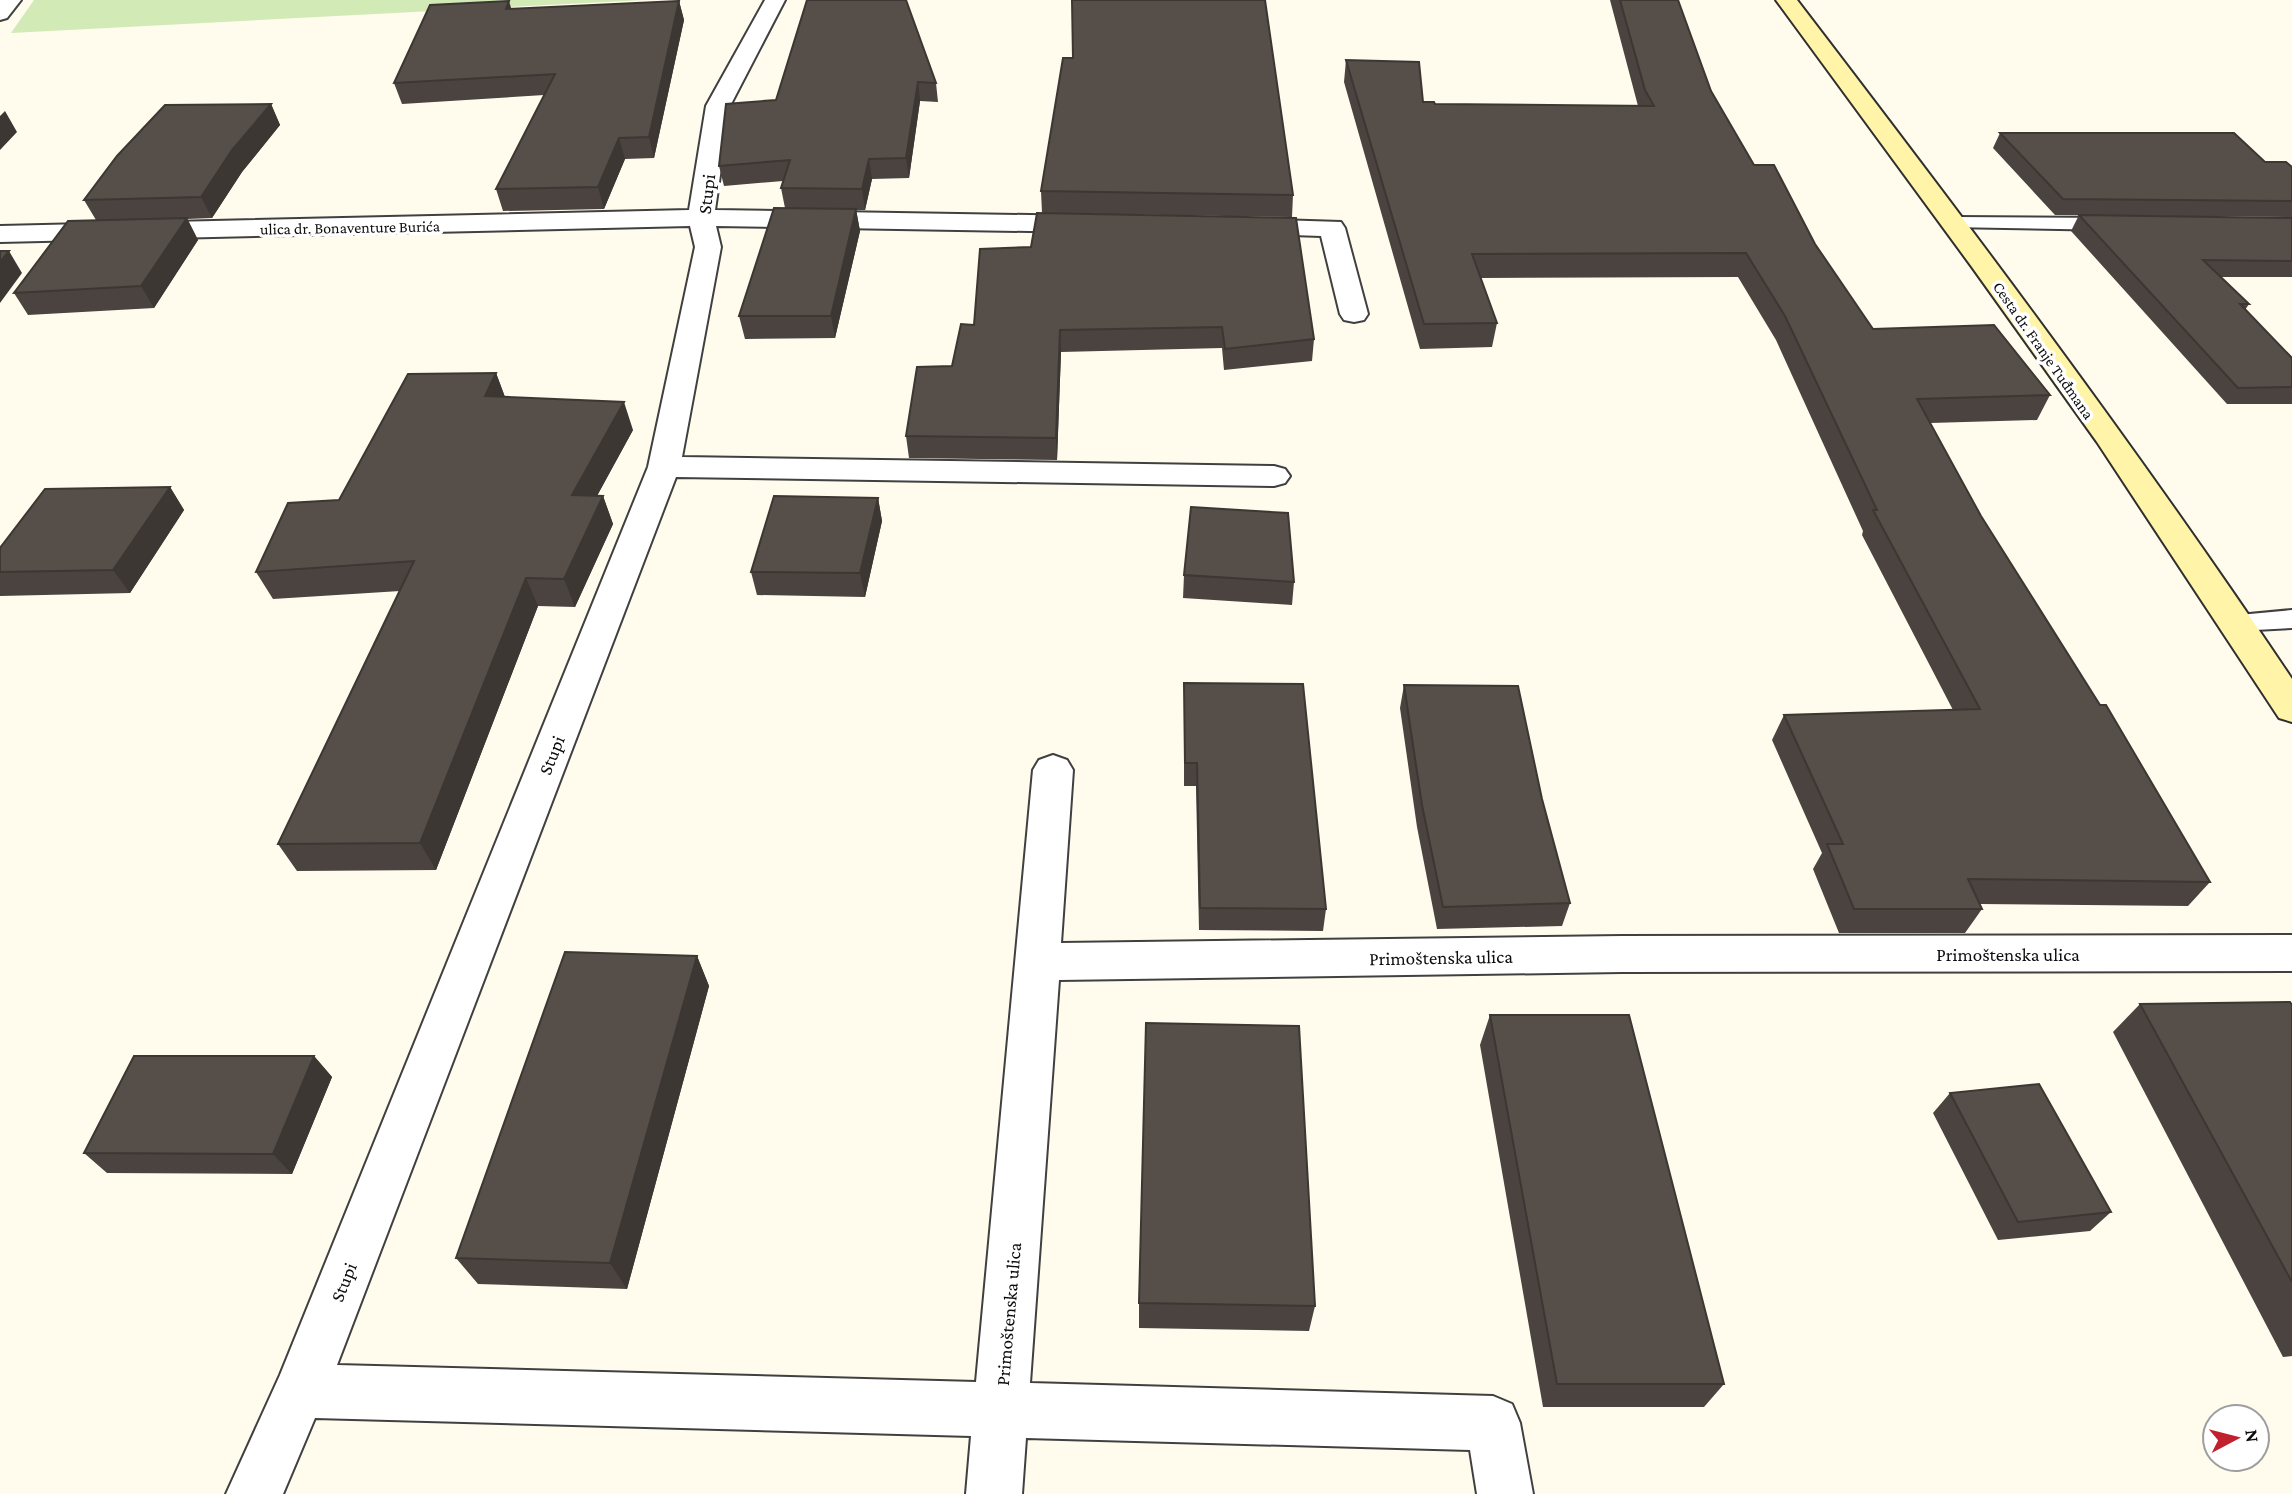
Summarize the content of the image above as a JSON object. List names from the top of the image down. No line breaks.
{"streets":{"main road":["Cesta dr. Franje Tuđmana"],"street":["Stupi","ulica dr. Bonaventure Burića","Primoštenska ulica"]},"crossings":[["Stupi","ulica dr. Bonaventure Burića"]],"north":"right"}
